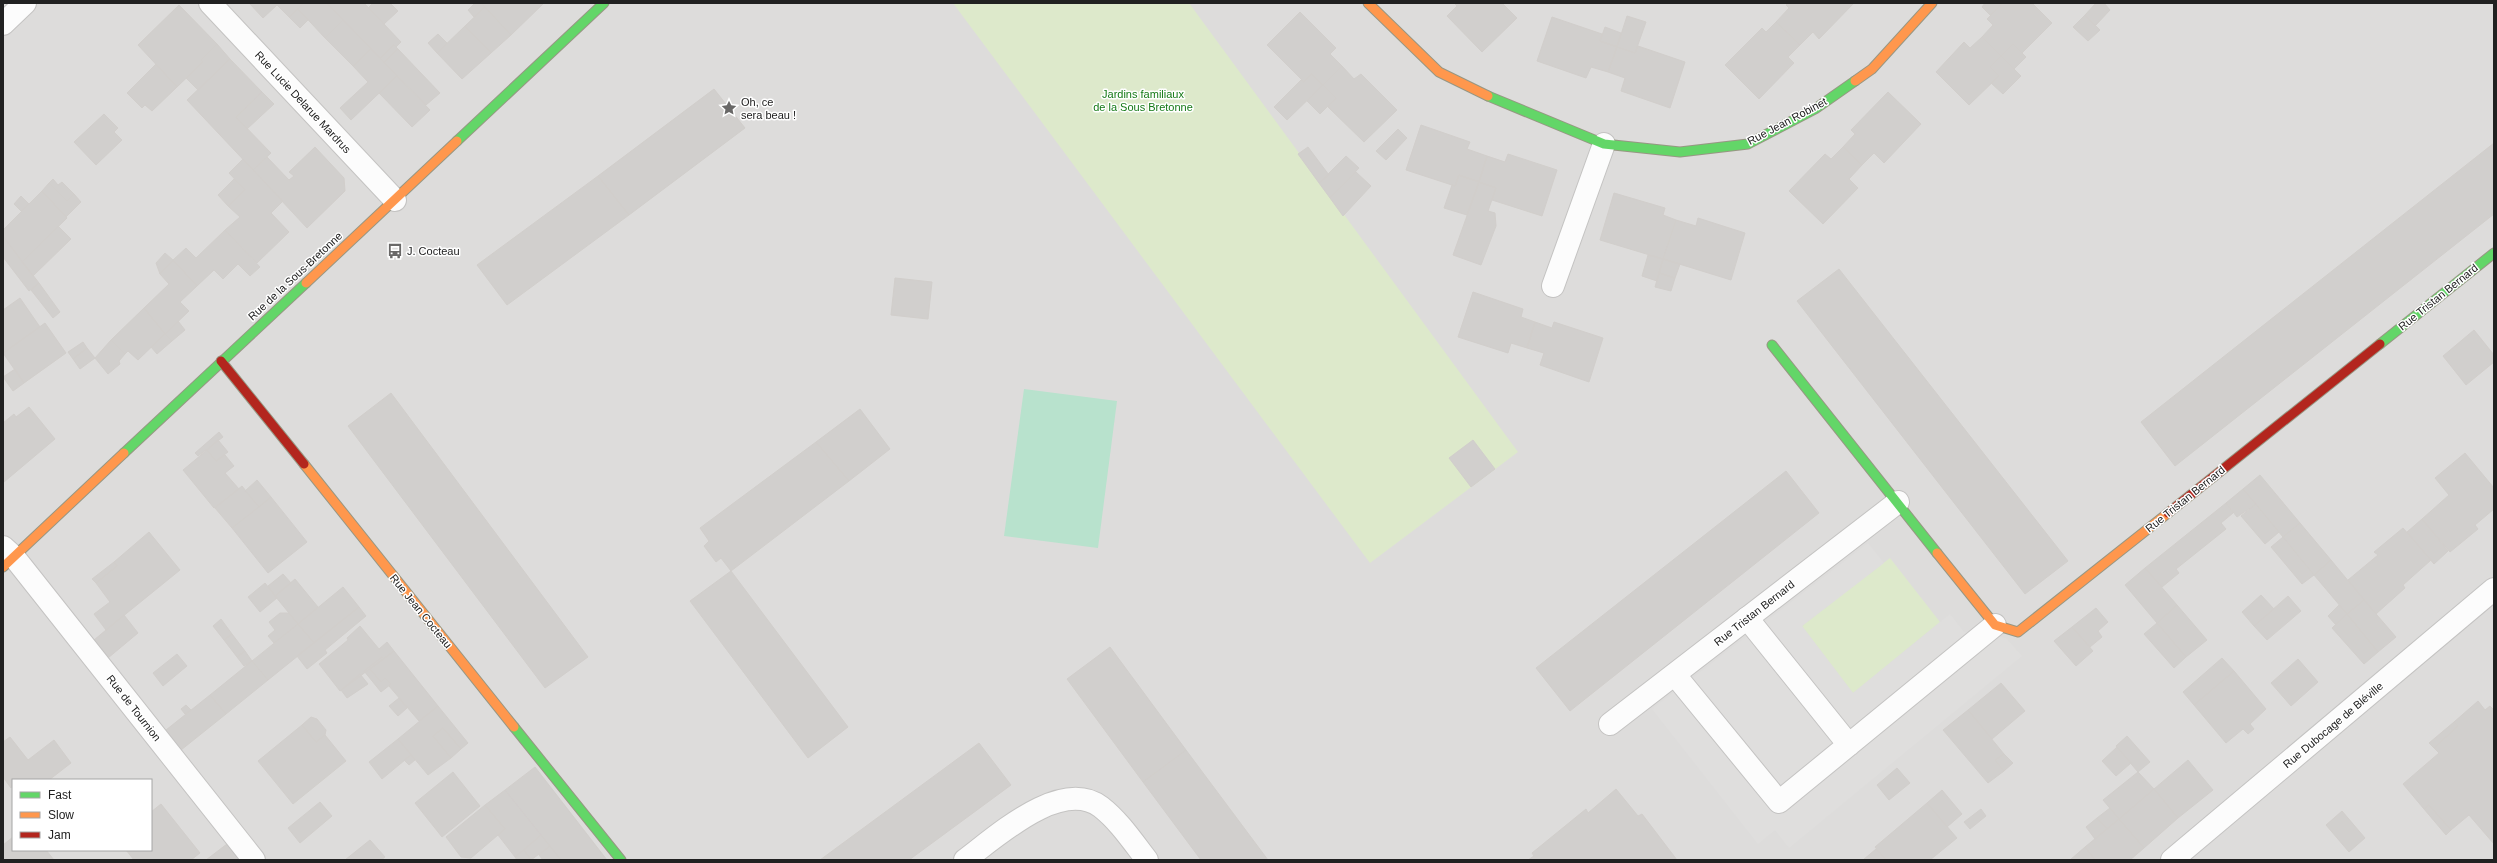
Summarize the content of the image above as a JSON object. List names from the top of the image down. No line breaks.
{"streets":{"street":["Rue Lucie Delarue Mardrus","Rue Jean Robinet","Rue de la Sous-Bretonne","Rue Tristan Bernard","Rue Jean Cocteau","Rue de Tournion","Rue Dubocage de Bléville"]},"crossings":[["Rue Lucie Delarue Mardrus","Rue de la Sous-Bretonne"],["Rue de la Sous-Bretonne","Rue Jean Cocteau"],["Rue de la Sous-Bretonne","Rue de Tournion"]],"parks":["Jardins familiaux de la Sous Bretonne"],"places":{"place":["Oh, ce sera beau !"],"bus stop":["J. Cocteau"]},"legend":["Fast","Slow","Jam"]}
